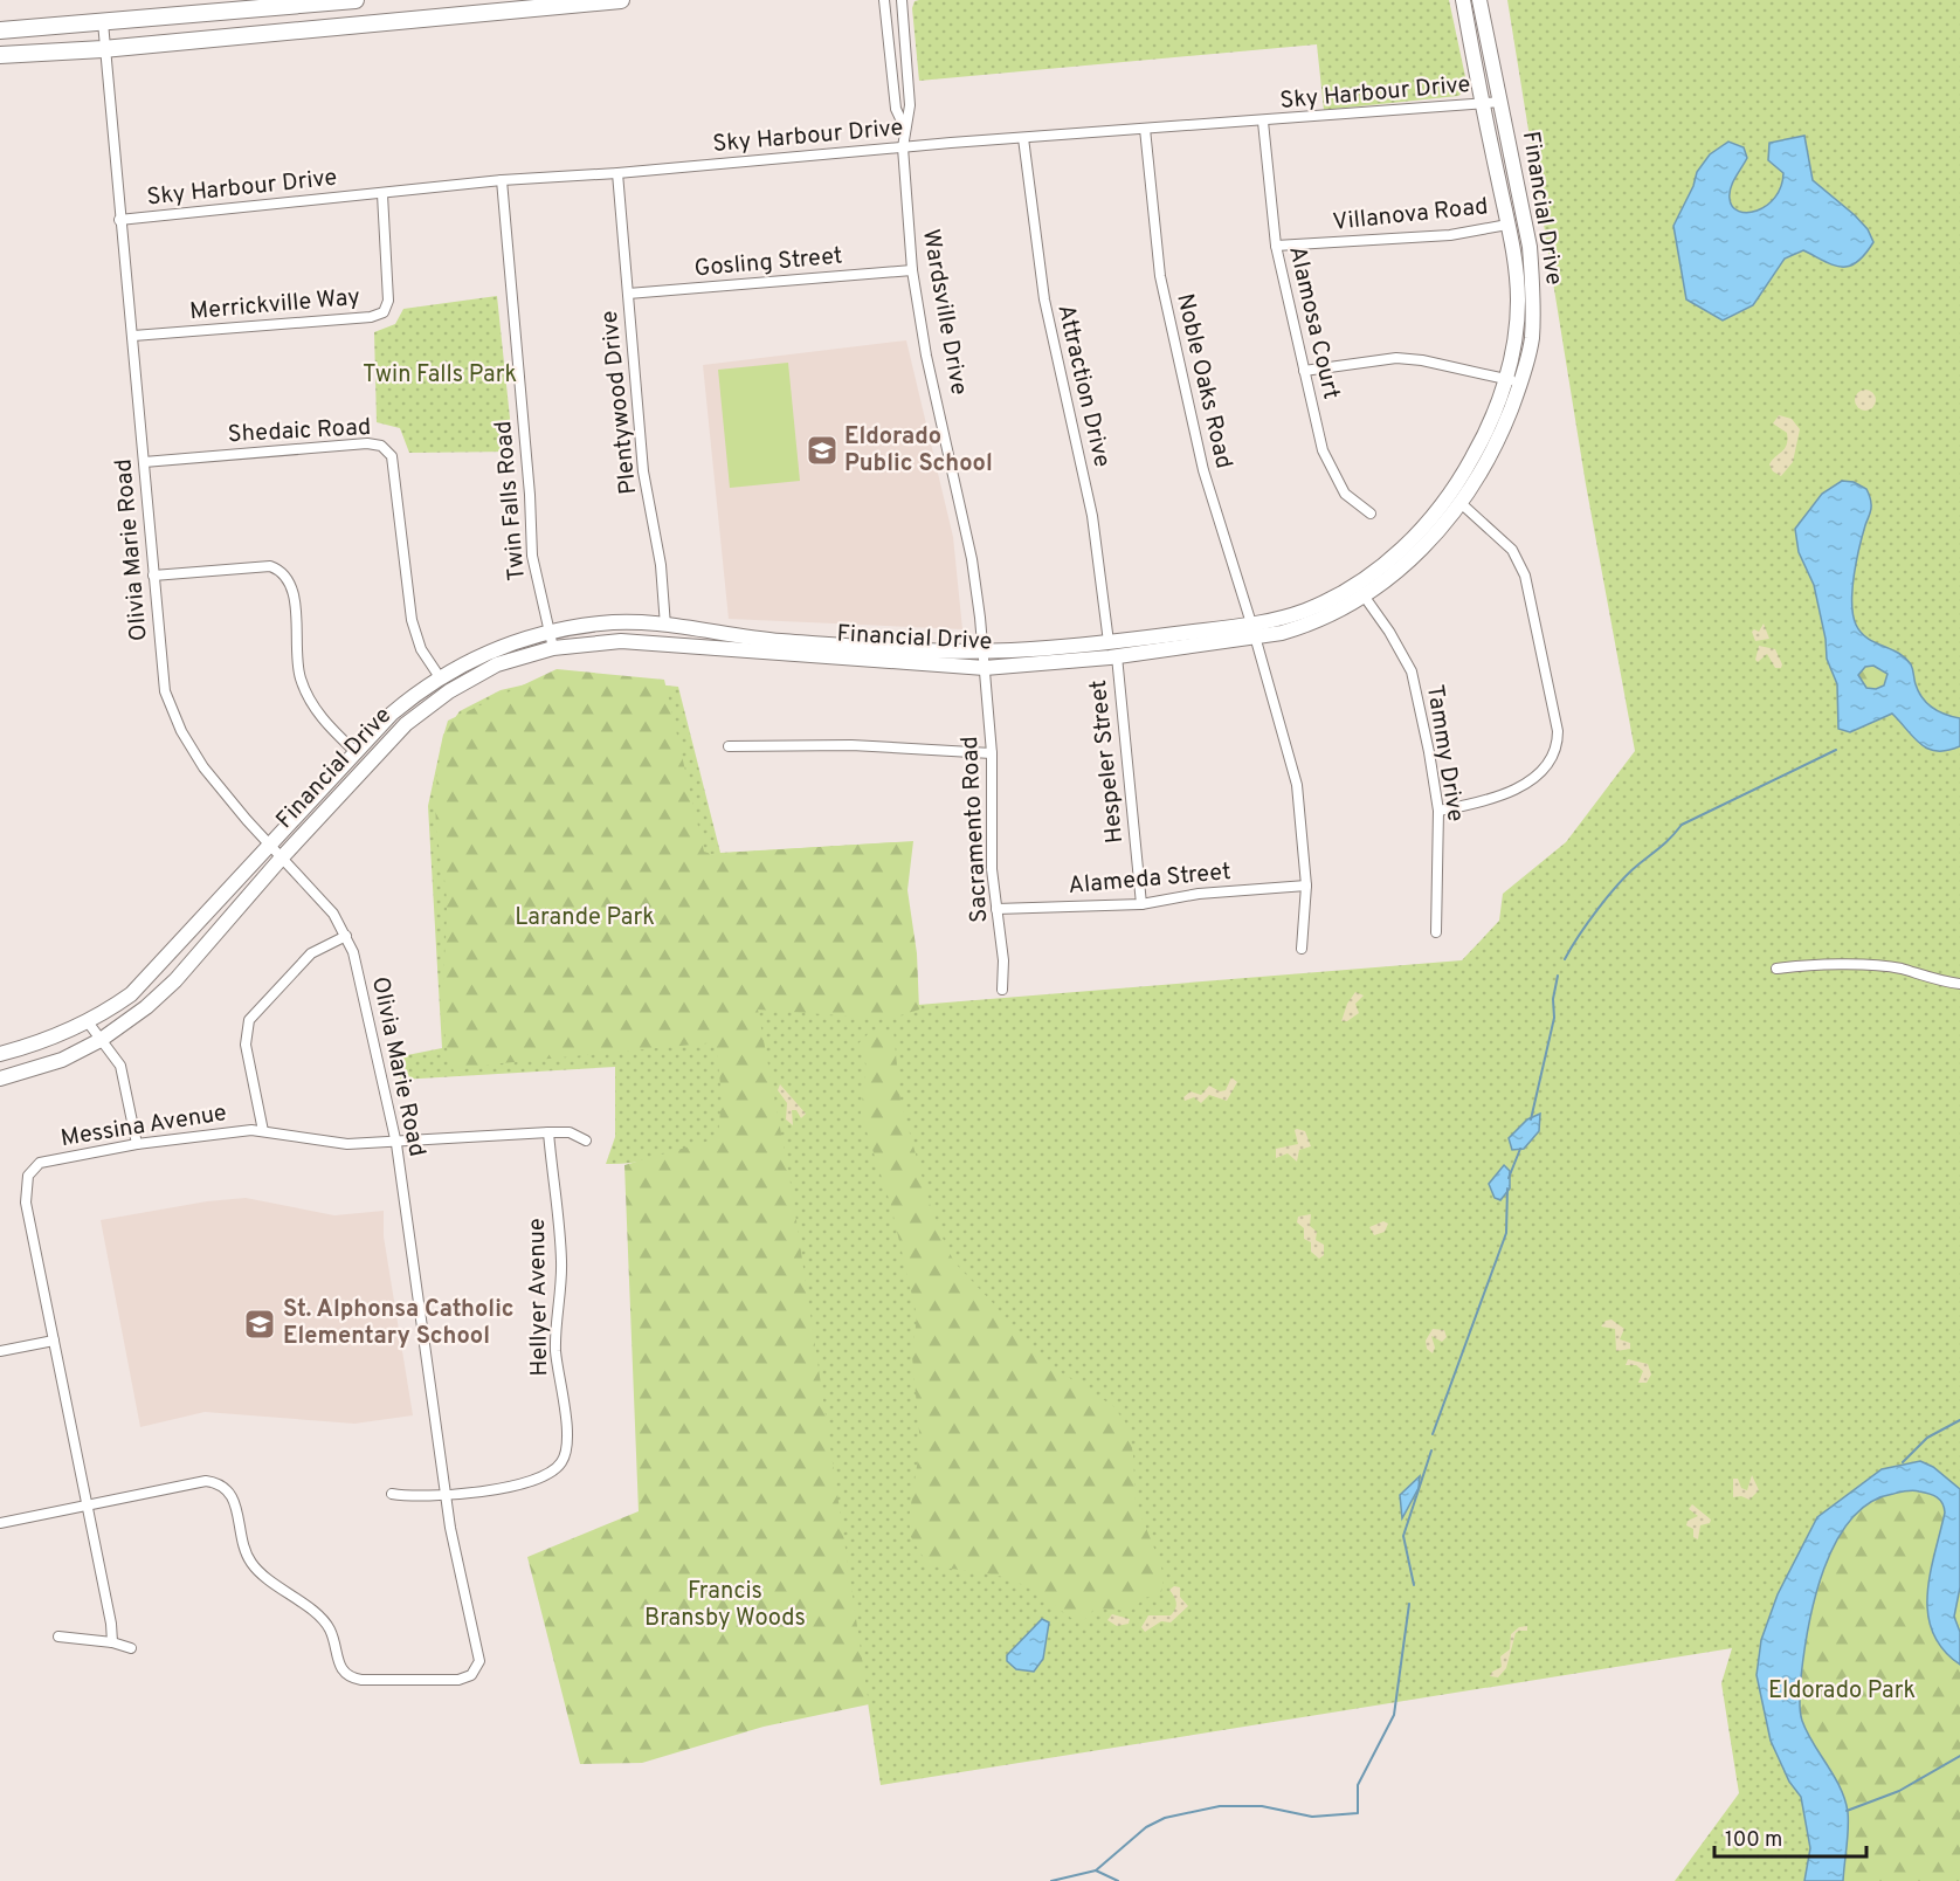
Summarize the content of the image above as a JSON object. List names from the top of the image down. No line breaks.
{"streets":{"street":["Sky Harbour Drive","Financial Drive","Villanova Road","Gosling Street","Merrickville Way","Wardsville Drive","Alamosa Court","Noble Oaks Road","Attraction Drive","Plentywood Drive","Shedaic Road","Twin Falls Road","Olivia Marie Road","Tammy Drive","Hespeler Street","Sacramento Road","Alameda Street","Messina Avenue","Hellyer Avenue"]},"crossings":[["Sky Harbour Drive","Financial Drive"],["Sky Harbour Drive","Merrickville Way"],["Sky Harbour Drive","Wardsville Drive"],["Sky Harbour Drive","Alamosa Court"],["Sky Harbour Drive","Noble Oaks Road"],["Sky Harbour Drive","Attraction Drive"],["Sky Harbour Drive","Plentywood Drive"],["Sky Harbour Drive","Twin Falls Road"],["Sky Harbour Drive","Olivia Marie Road"],["Financial Drive","Villanova Road"],["Financial Drive","Wardsville Drive"],["Financial Drive","Noble Oaks Road"],["Financial Drive","Attraction Drive"],["Financial Drive","Plentywood Drive"],["Financial Drive","Shedaic Road"],["Financial Drive","Twin Falls Road"],["Financial Drive","Olivia Marie Road"],["Financial Drive","Tammy Drive"],["Financial Drive","Hespeler Street"],["Financial Drive","Sacramento Road"],["Villanova Road","Alamosa Court"],["Gosling Street","Wardsville Drive"],["Gosling Street","Plentywood Drive"],["Merrickville Way","Olivia Marie Road"],["Wardsville Drive","Sacramento Road"],["Noble Oaks Road","Alameda Street"],["Shedaic Road","Olivia Marie Road"],["Olivia Marie Road","Messina Avenue"],["Olivia Marie Road","Hellyer Avenue"],["Hespeler Street","Alameda Street"],["Sacramento Road","Alameda Street"],["Messina Avenue","Hellyer Avenue"]],"parks":["Twin Falls Park","Larande Park","Francis Bransby Woods","Eldorado Park"],"places":{"school or university":["Eldorado Public School","St. Alphonsa Catholic Elementary School"]},"scale_bar":"100 m"}
